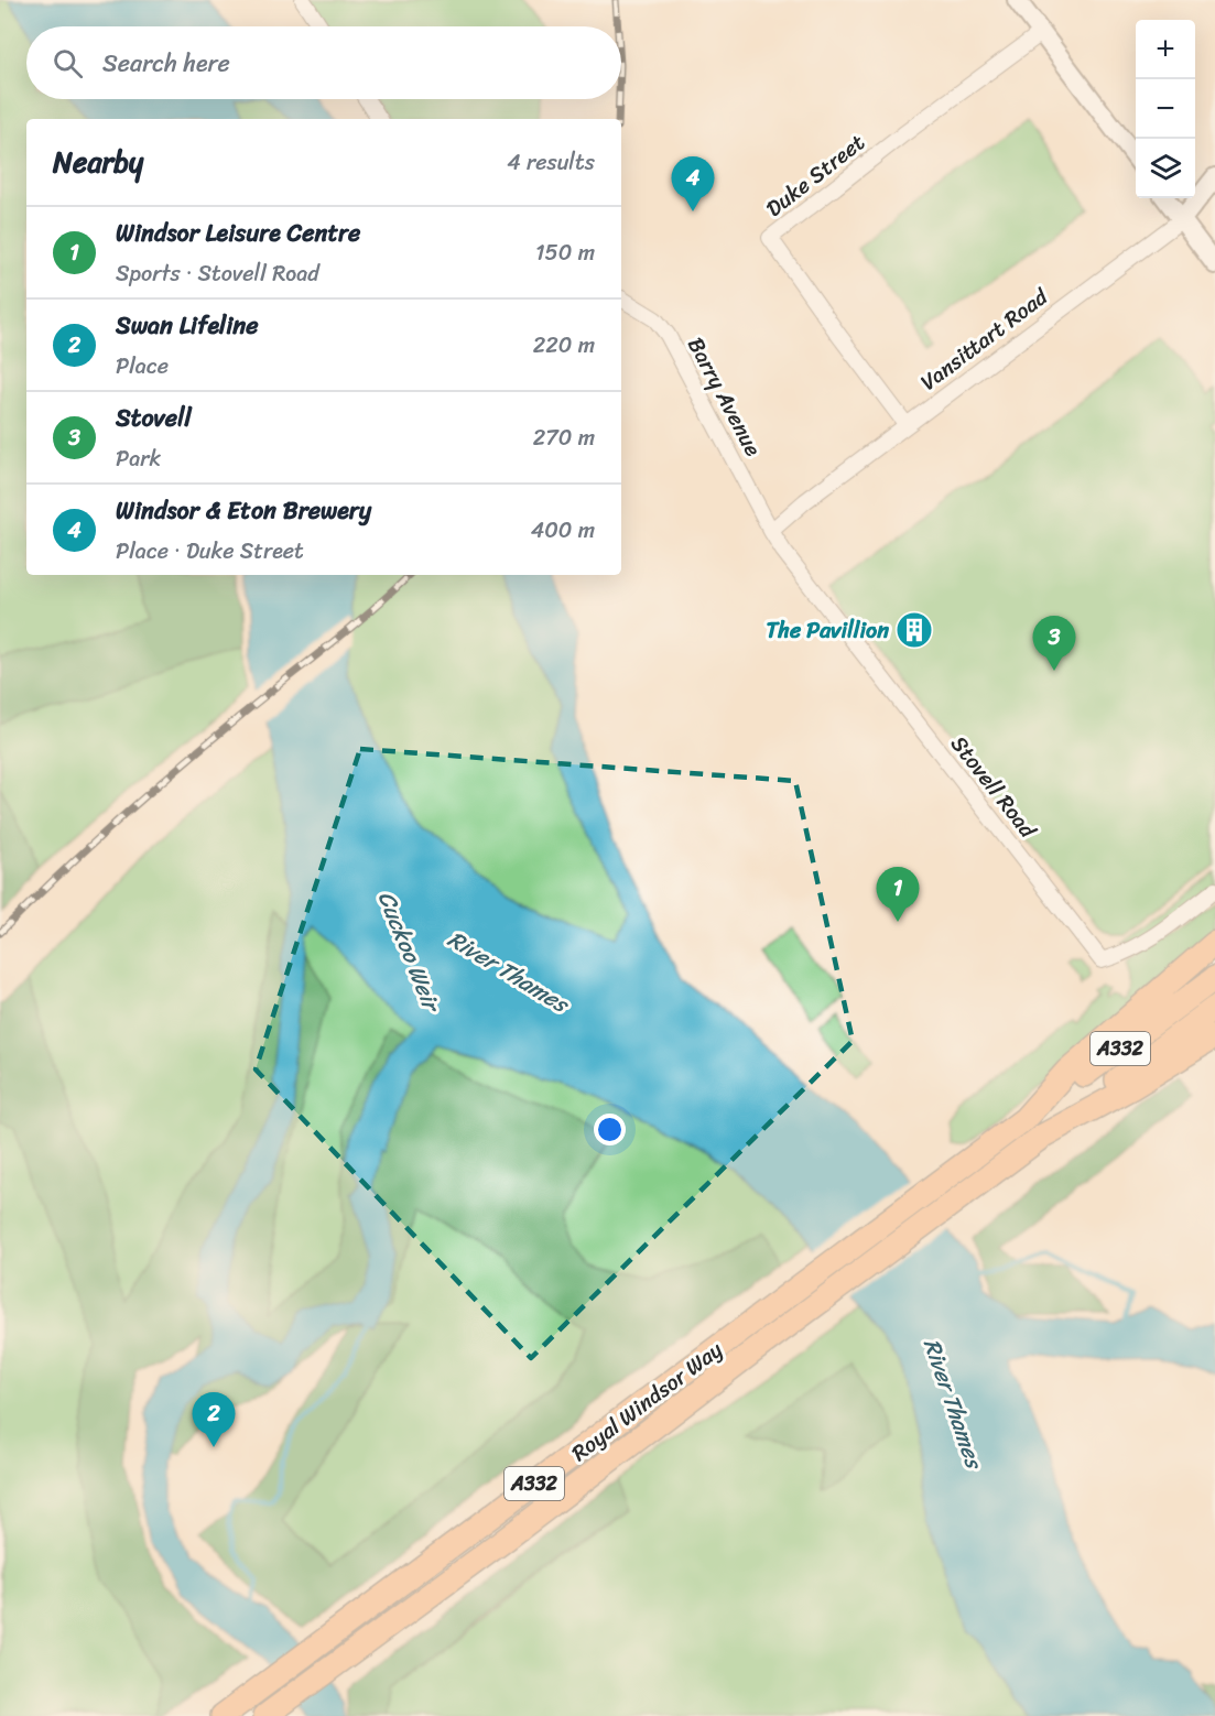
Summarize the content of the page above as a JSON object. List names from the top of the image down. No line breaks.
{"streets":{"main road":["A332","Royal Windsor Way"],"street":["Duke Street","Vansittart Road","Barry Avenue","Stovell Road"]},"crossings":[["Duke Street","Vansittart Road"],["Vansittart Road","Barry Avenue"],["Vansittart Road","Stovell Road"],["Barry Avenue","Stovell Road"],["A332","Royal Windsor Way"]],"water":["Cuckoo Weir","River Thames"],"places":{"building":["The Pavillion"]},"page":{"map_buttons":["+","−"],"search":"Search here","heading":["Nearby","4 results"],"pins":["4","3","1","2"],"list":[{"mark":"1","name":"Windsor Leisure Centre","note":"Sports · Stovell Road","value":"150 m"},{"mark":"2","name":"Swan Lifeline","note":"Place","value":"220 m"},{"mark":"3","name":"Stovell","note":"Park","value":"270 m"},{"mark":"4","name":"Windsor & Eton Brewery","note":"Place · Duke Street","value":"400 m"}]}}
